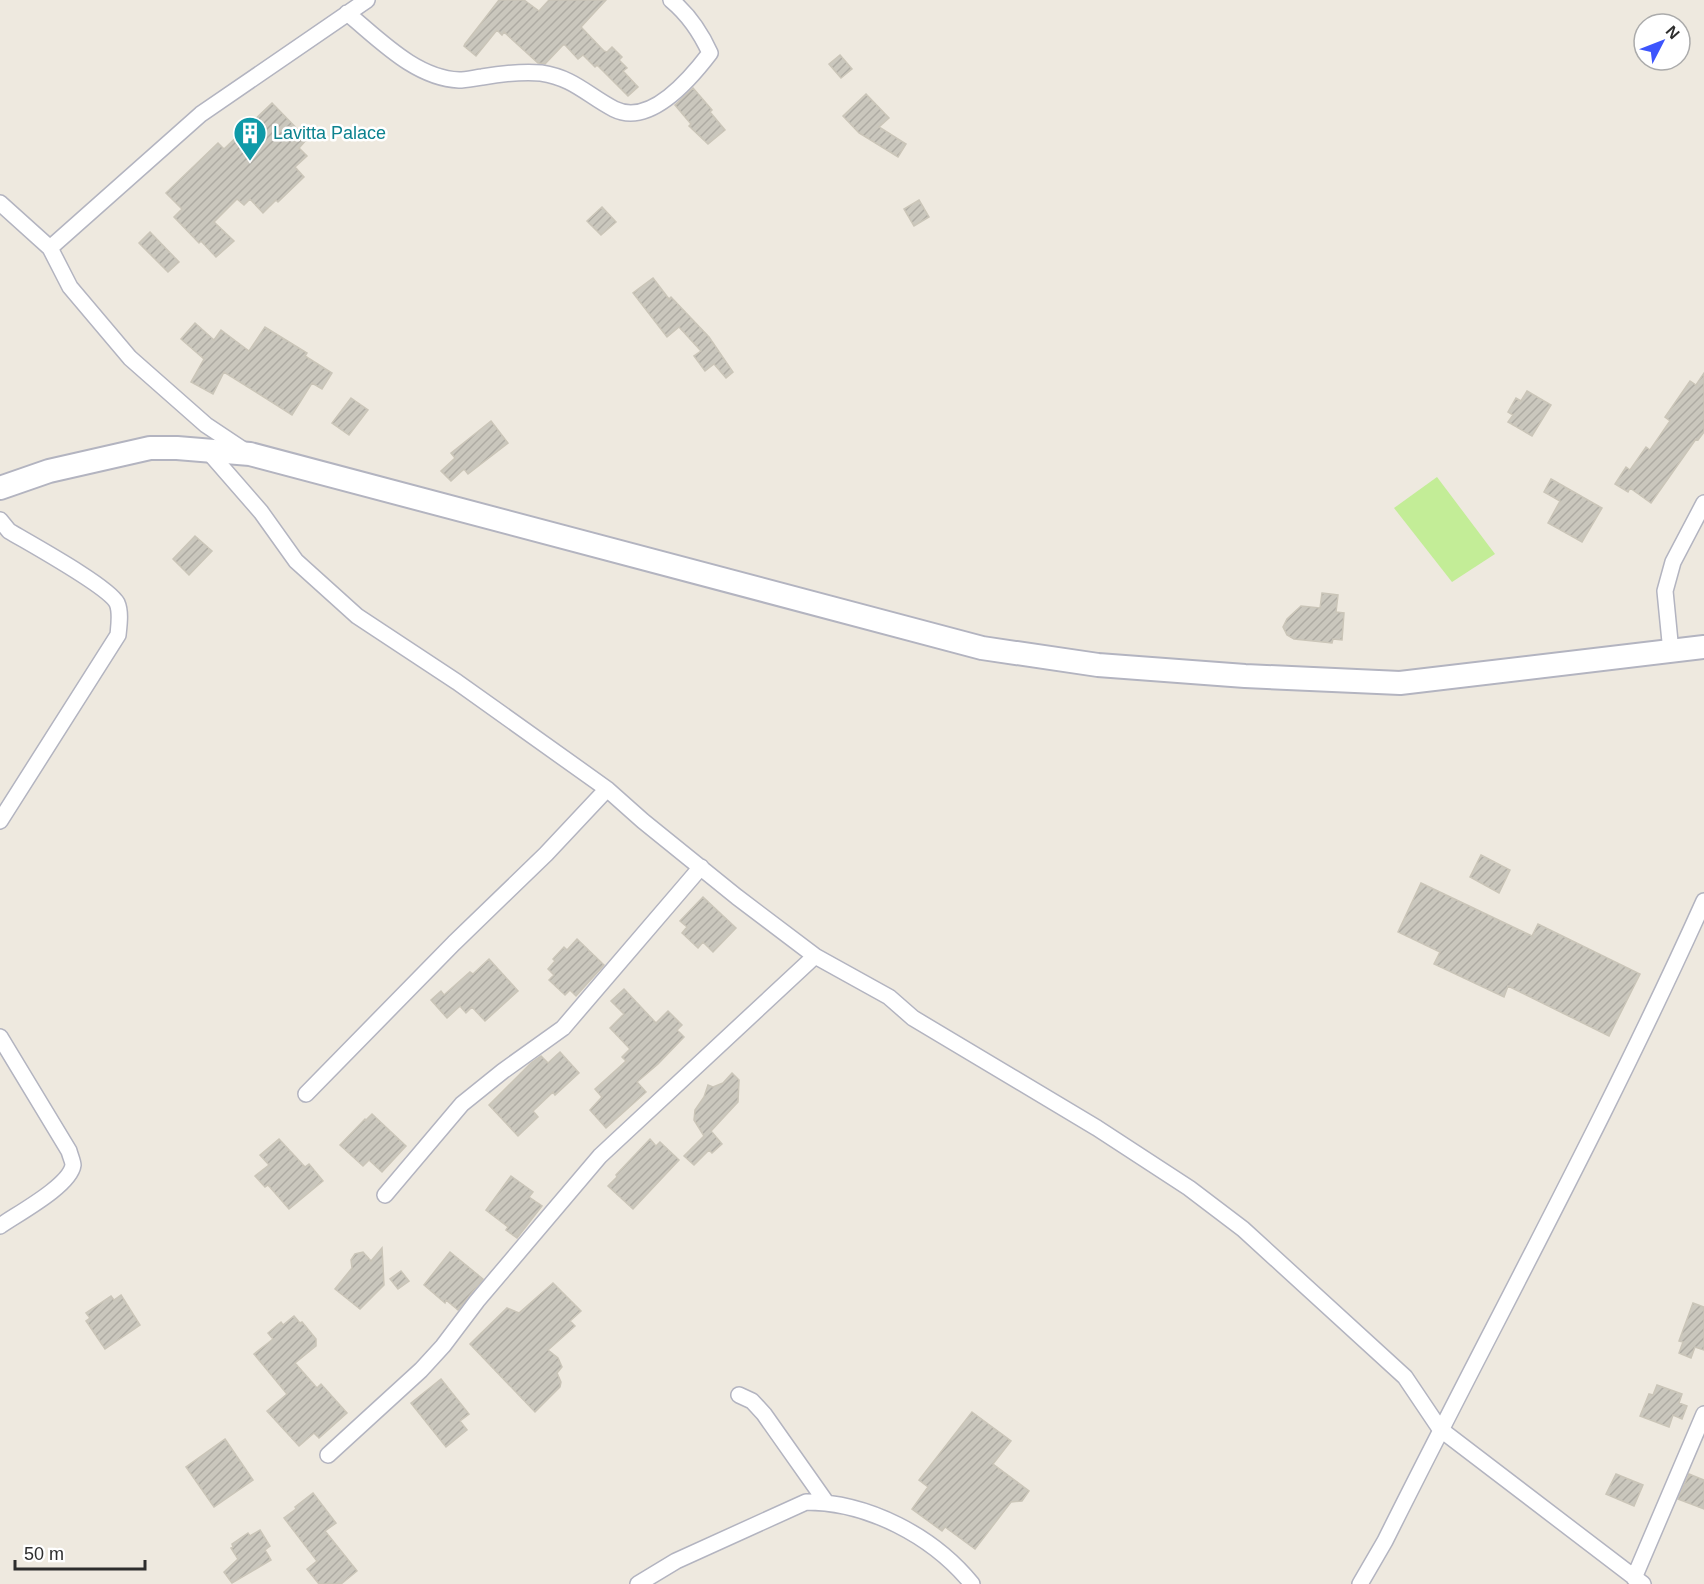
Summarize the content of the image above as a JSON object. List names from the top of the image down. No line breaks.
{"places":{"building":["Lavitta Palace"]},"scale_bar":"50 m","north":"top right"}
